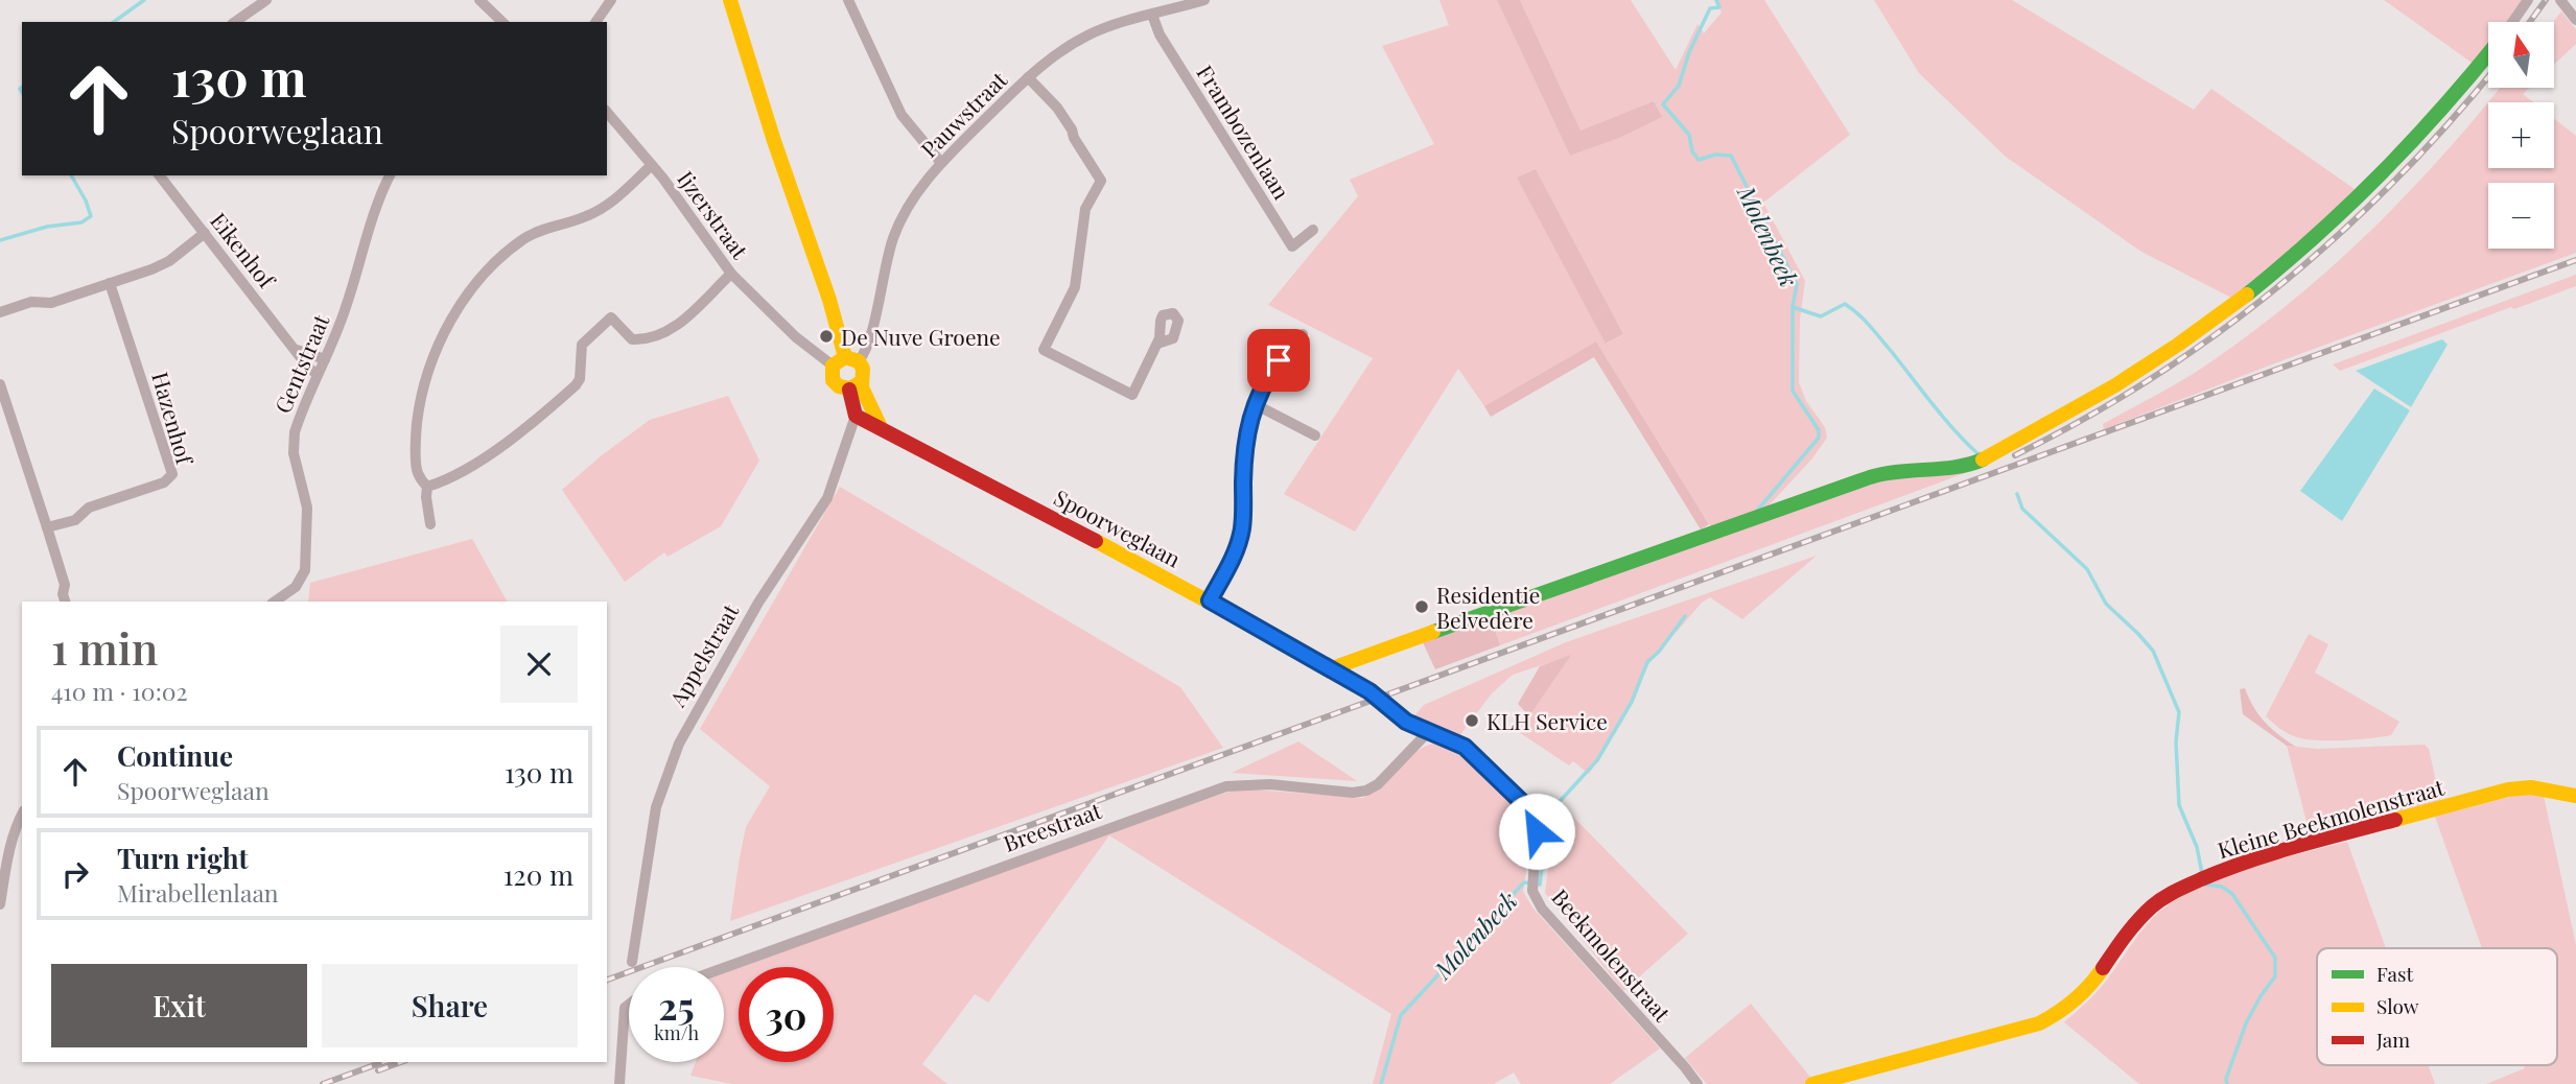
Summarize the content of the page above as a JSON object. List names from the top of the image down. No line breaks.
{"streets":{"street":["Pauwstraat","Frambozenlaan","Ijzerstraat","Eikenhof","Gentstraat","Hazenhof","Spoorweglaan","Appelstraat","Kleine Beekmolenstraat","Breestraat","Beekmolenstraat"]},"crossings":[["Pauwstraat","Frambozenlaan"],["Pauwstraat","Ijzerstraat"],["Eikenhof","Gentstraat"],["Spoorweglaan","Appelstraat"],["Spoorweglaan","Beekmolenstraat"],["Breestraat","Beekmolenstraat"]],"water":["Molenbeek"],"places":["De Nuve Groene","Residentie Belvedère","KLH Service"],"legend":["Fast","Slow","Jam"],"north":"top","page":{"map_buttons":["+","−"],"turn":["130 m","Spoorweglaan"],"heading":["1 min","410 m · 10:02"],"list":[{"name":"Continue","note":"Spoorweglaan","value":"130 m"},{"name":"Turn right","note":"Mirabellenlaan","value":"120 m"}],"buttons":["Exit","Share"],"speed":"25 km/h","limit":"30"}}
